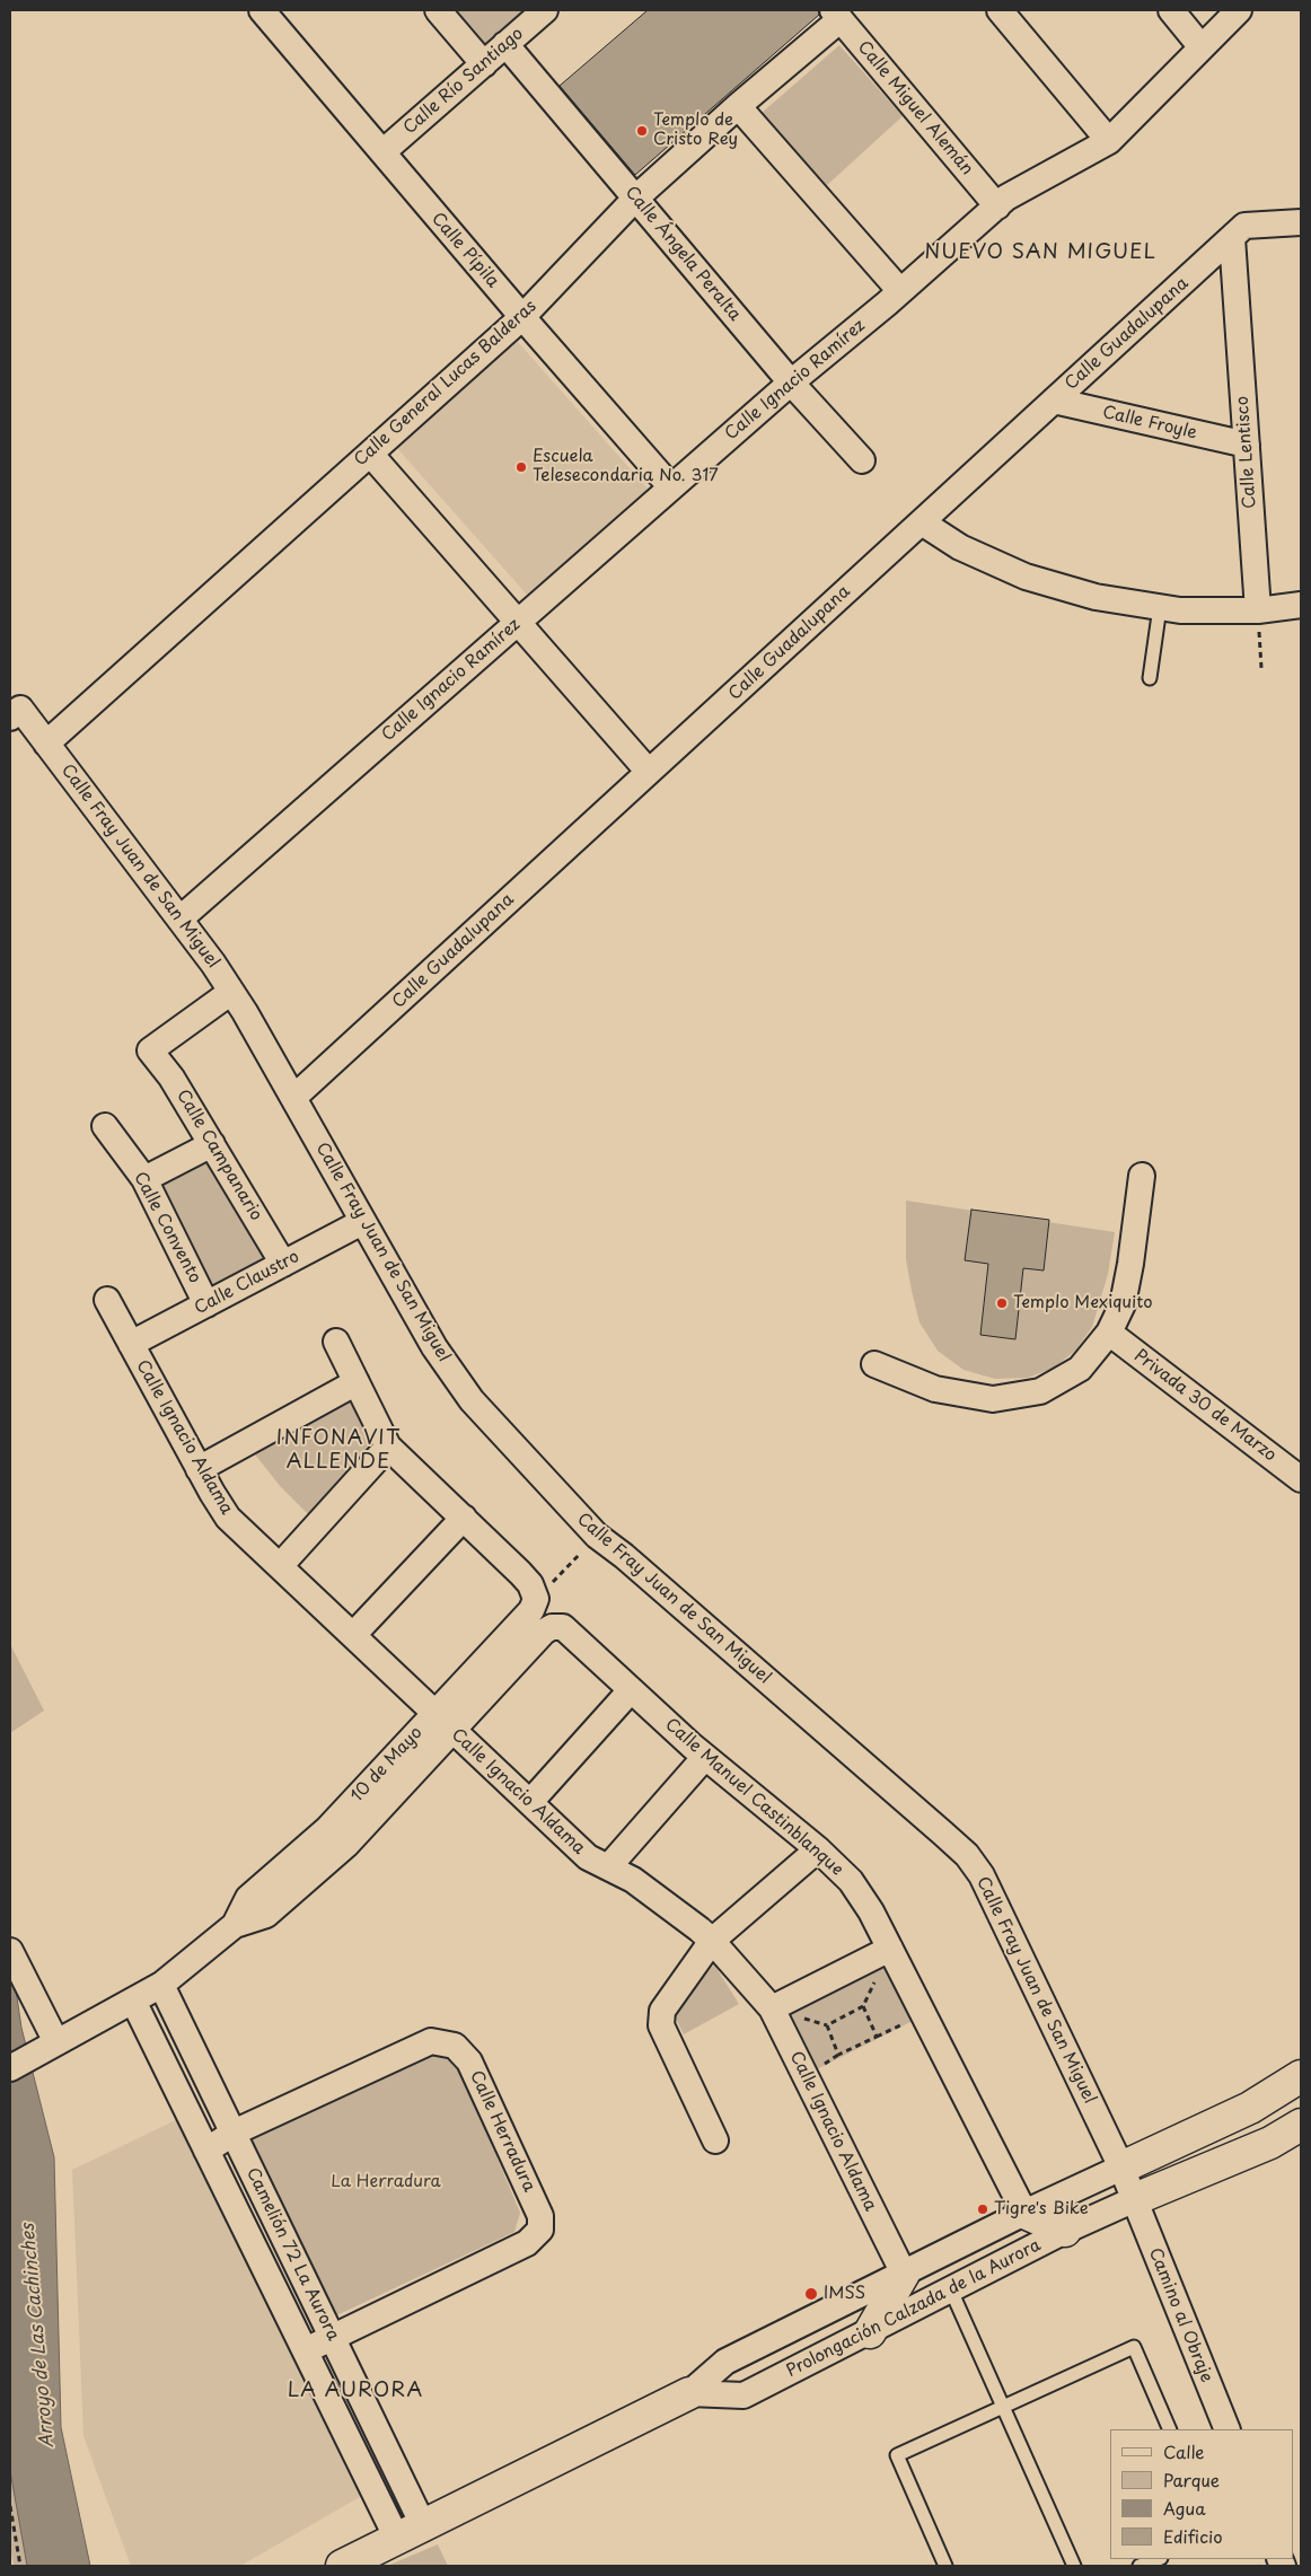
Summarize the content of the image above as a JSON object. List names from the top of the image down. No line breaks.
{"streets":{"main road":["Prolongación Calzada de la Aurora"],"street":["Calle Río Santiago","Calle Miguel Alemán","Calle Pípila","Calle Ángela Peralta","Calle Guadalupana","Calle Ignacio Ramírez","Calle General Lucas Balderas","Calle Froyle","Calle Lentisco","Calle Fray Juan de San Miguel","Calle Campanario","Calle Convento","Calle Claustro","Privada 30 de Marzo","Calle Ignacio Aldama","10 de Mayo","Calle Manuel Castinblanque","Calle Herradura","Camelión 72 La Aurora","Camino al Obraje"]},"crossings":[["Calle Río Santiago","Calle Pípila"],["Calle Río Santiago","Calle Ángela Peralta"],["Calle Miguel Alemán","Calle Ignacio Ramírez"],["Calle Miguel Alemán","Calle General Lucas Balderas"],["Calle Pípila","Calle Ignacio Ramírez"],["Calle Pípila","Calle General Lucas Balderas"],["Calle Ángela Peralta","Calle Ignacio Ramírez"],["Calle Ángela Peralta","Calle General Lucas Balderas"],["Calle Guadalupana","Calle Froyle"],["Calle Guadalupana","Calle Lentisco"],["Calle Guadalupana","Calle Fray Juan de San Miguel"],["Calle Ignacio Ramírez","Calle Fray Juan de San Miguel"],["Calle General Lucas Balderas","Calle Fray Juan de San Miguel"],["Calle Froyle","Calle Lentisco"],["Calle Fray Juan de San Miguel","Calle Campanario"],["Calle Fray Juan de San Miguel","Calle Claustro"],["Calle Fray Juan de San Miguel","Prolongación Calzada de la Aurora"],["Calle Fray Juan de San Miguel","Camino al Obraje"],["Calle Campanario","Calle Claustro"],["Calle Convento","Calle Claustro"],["Calle Claustro","Calle Ignacio Aldama"],["Calle Ignacio Aldama","10 de Mayo"],["Calle Ignacio Aldama","Prolongación Calzada de la Aurora"],["10 de Mayo","Calle Manuel Castinblanque"],["10 de Mayo","Camelión 72 La Aurora"],["Calle Manuel Castinblanque","Prolongación Calzada de la Aurora"],["Calle Herradura","Camelión 72 La Aurora"],["Camelión 72 La Aurora","Prolongación Calzada de la Aurora"],["Prolongación Calzada de la Aurora","Camino al Obraje"]],"districts":["NUEVO SAN MIGUEL","INFONAVIT ALLENDE","LA AURORA"],"water":["Arroyo de Las Cachinches"],"parks":["La Herradura"],"places":["Templo de Cristo Rey","Escuela Telesecondaria No. 317","Templo Mexiquito","Tigre's Bike","IMSS"],"legend":["Calle","Parque","Agua","Edificio"]}
